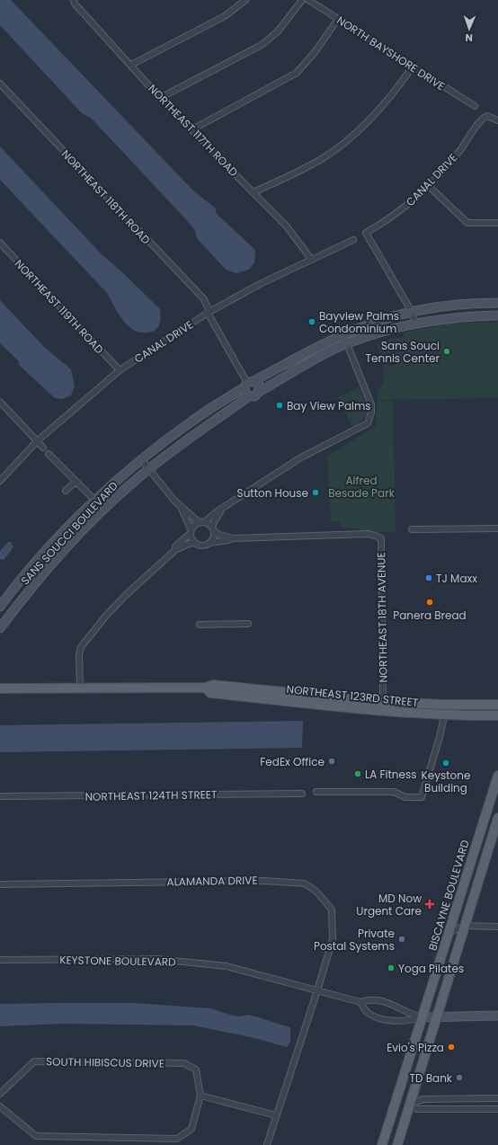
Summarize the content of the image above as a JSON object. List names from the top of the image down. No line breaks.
{"streets":{"main road":["NORTHEAST 123RD STREET","BISCAYNE BOULEVARD"],"street":["NORTH BAYSHORE DRIVE","NORTHEAST 117TH ROAD","CANAL DRIVE","NORTHEAST 118TH ROAD","NORTHEAST 119TH ROAD","SANS SOUCCI BOULEVARD","NORTHEAST 18TH AVENUE","NORTHEAST 124TH STREET","ALAMANDA DRIVE","KEYSTONE BOULEVARD","SOUTH HIBISCUS DRIVE"]},"crossings":[["NORTHEAST 117TH ROAD","CANAL DRIVE"],["CANAL DRIVE","NORTHEAST 118TH ROAD"],["CANAL DRIVE","NORTHEAST 119TH ROAD"],["CANAL DRIVE","SANS SOUCCI BOULEVARD"],["NORTHEAST 118TH ROAD","SANS SOUCCI BOULEVARD"],["NORTHEAST 18TH AVENUE","NORTHEAST 123RD STREET"],["ALAMANDA DRIVE","KEYSTONE BOULEVARD"],["BISCAYNE BOULEVARD","KEYSTONE BOULEVARD"]],"parks":["Alfred Besade Park"],"places":{"other":["Bayview Palms Condominium","Sans Souci Tennis Center","Bay View Palms","Sutton House","TJ Maxx","Panera Bread","FedEx Office","Keystone Building","LA Fitness","Private Postal Systems","Yoga Pilates","Evio's Pizza","TD Bank"],"health":["MD Now Urgent Care"]},"north":"bottom"}
